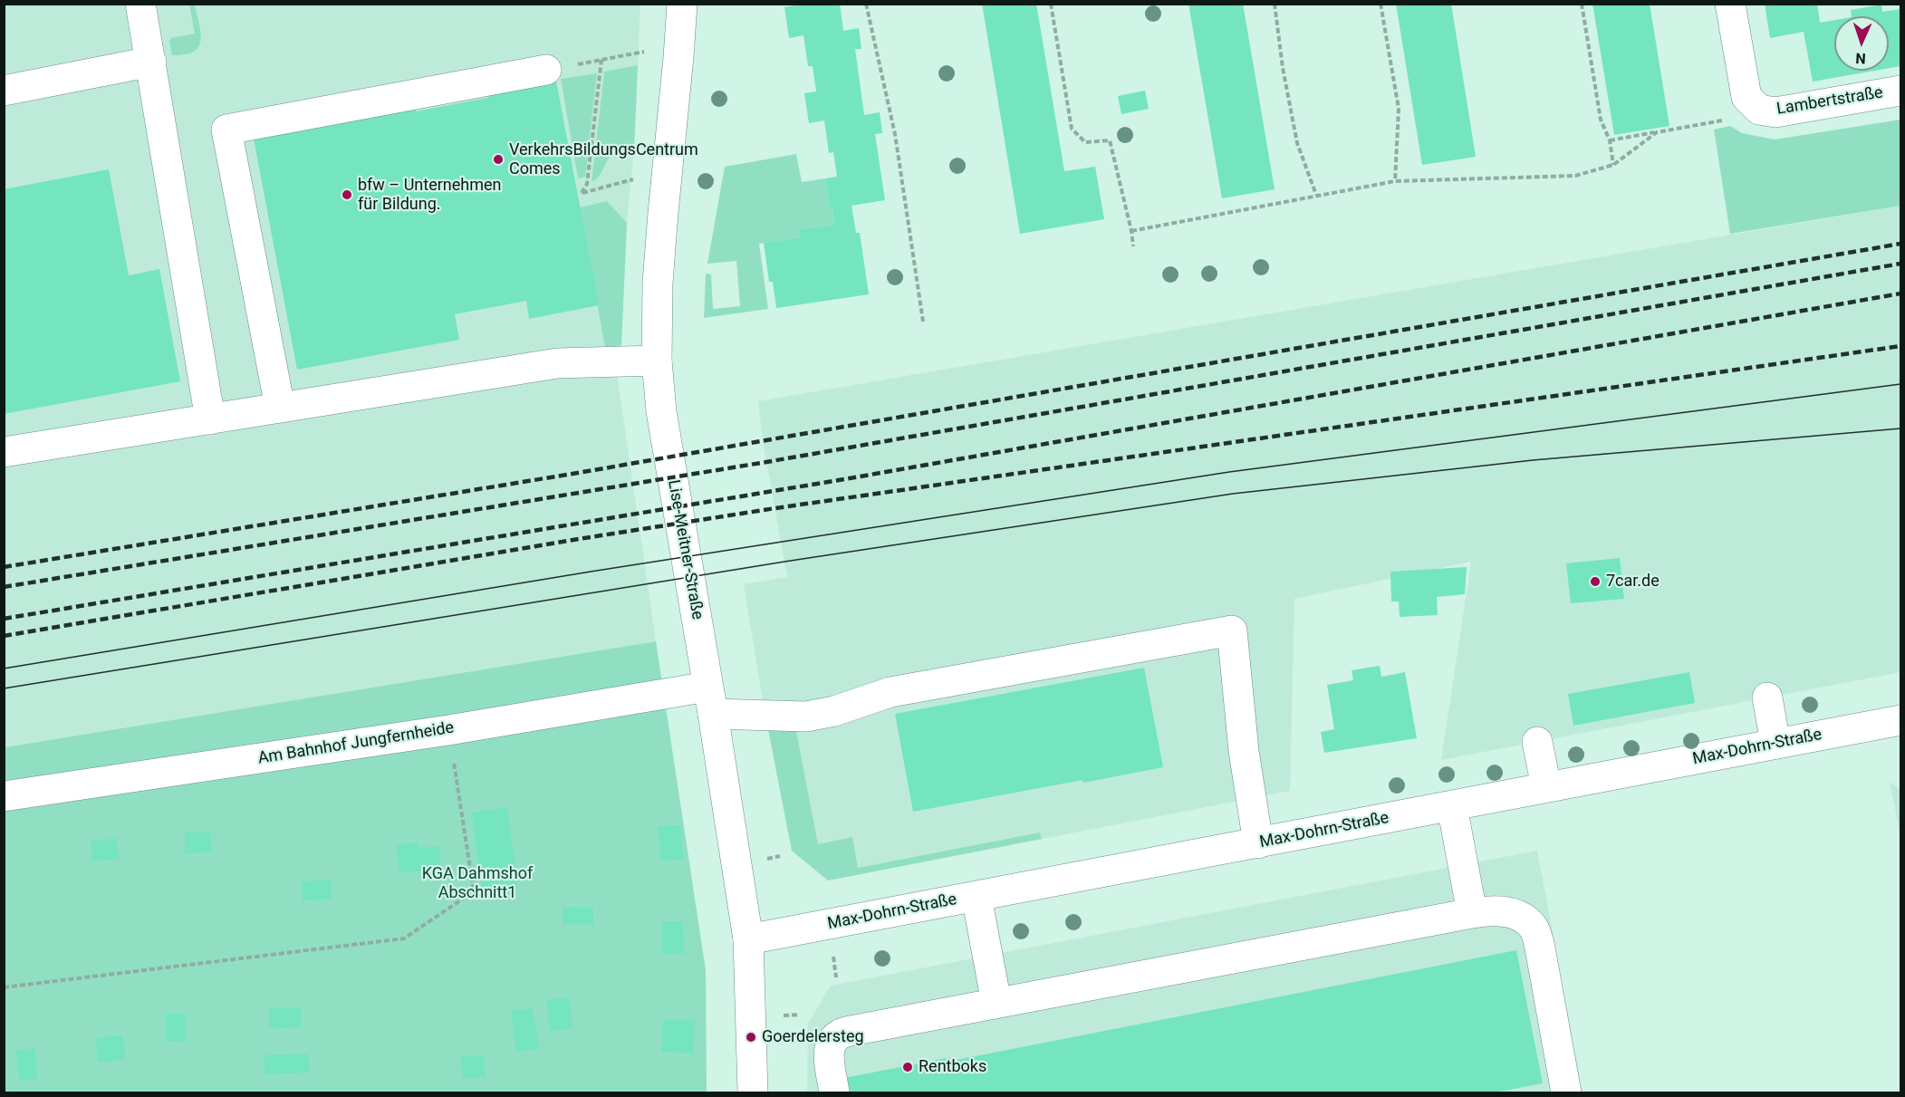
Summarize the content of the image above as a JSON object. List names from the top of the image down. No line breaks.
{"streets":{"main road":["Lambertstraße","Lise-Meitner-Straße","Am Bahnhof Jungfernheide","Max-Dohrn-Straße"]},"crossings":[["Lise-Meitner-Straße","Am Bahnhof Jungfernheide"],["Lise-Meitner-Straße","Max-Dohrn-Straße"],["Am Bahnhof Jungfernheide","Max-Dohrn-Straße"]],"parks":["KGA Dahmshof Abschnitt1"],"places":["VerkehrsBildungsCentrum Comes","bfw – Unternehmen für Bildung.","7car.de","Goerdelersteg","Rentboks"],"north":"bottom"}
